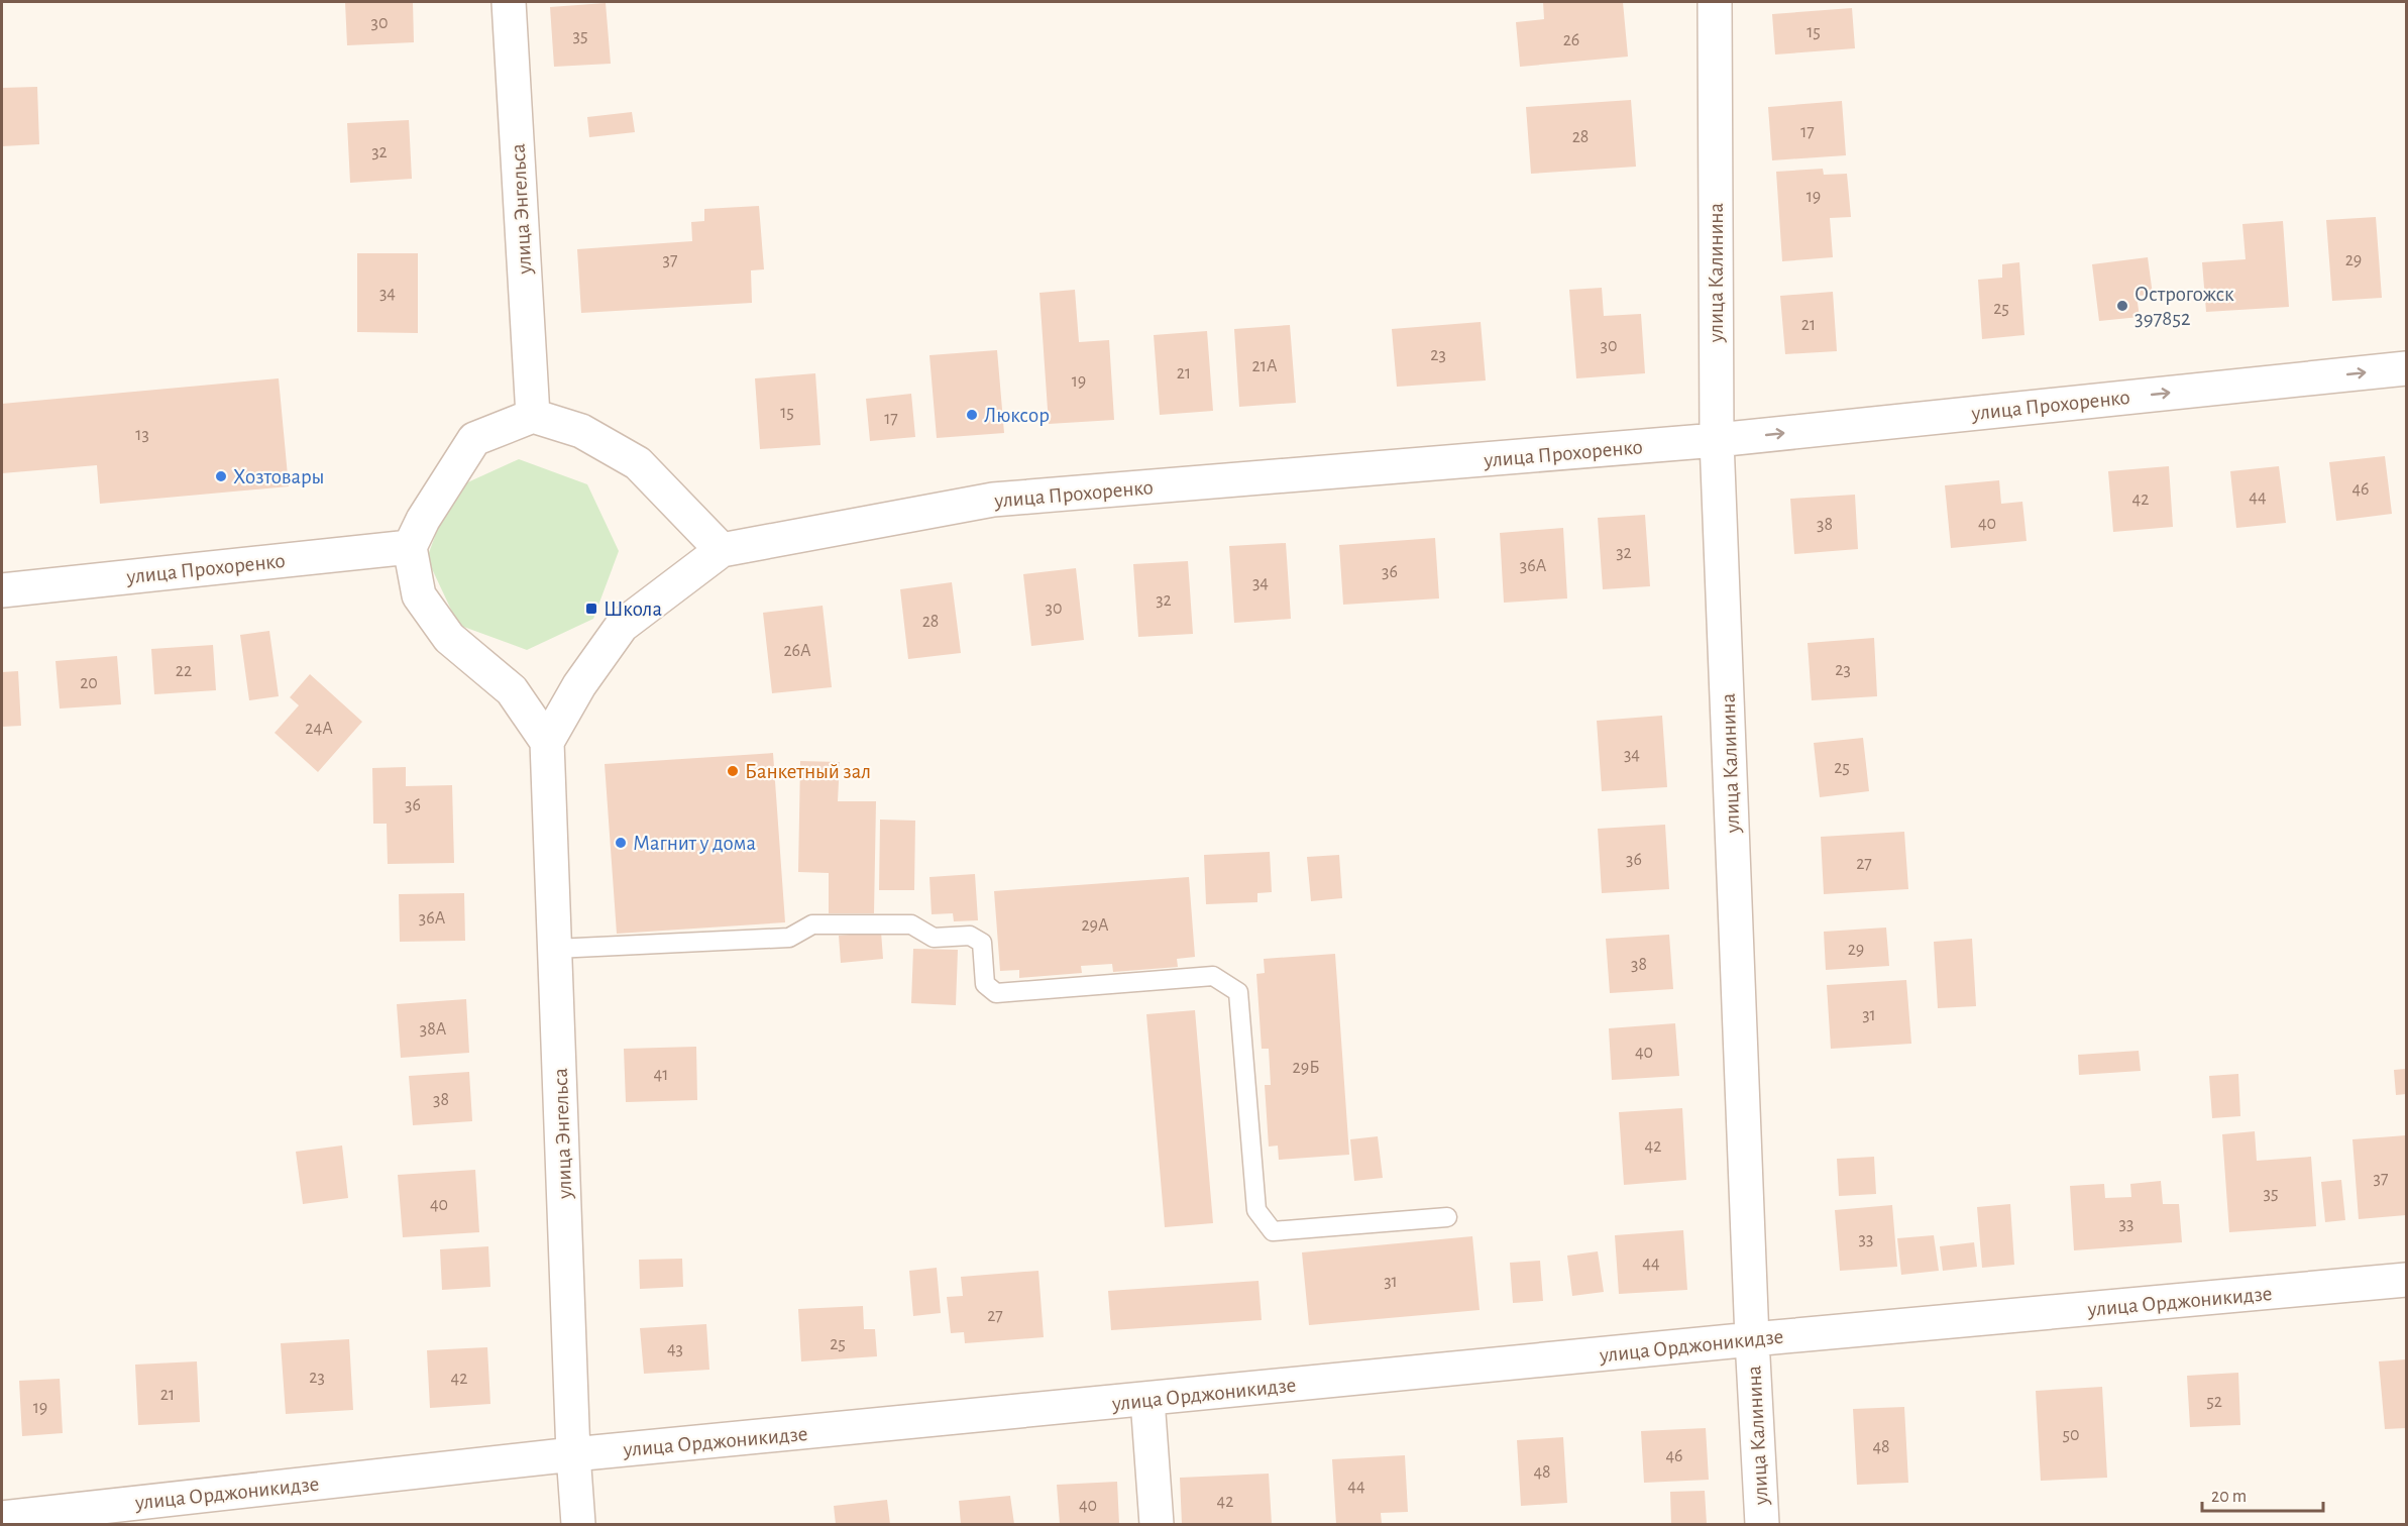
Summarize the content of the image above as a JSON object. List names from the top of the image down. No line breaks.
{"streets":{"street":["улица Энгельса","улица Калинина","улица Прохоренко","улица Орджоникидзе"]},"crossings":[["улица Энгельса","улица Прохоренко"],["улица Энгельса","улица Орджоникидзе"],["улица Калинина","улица Прохоренко"],["улица Калинина","улица Орджоникидзе"]],"places":{"other":["Острогожск 397852","Люксор","Хозтовары","Банкетный зал","Магнит у дома"],"transit":["Школа"]},"house_numbers":["30","15","35","26","17","28","32","19","37","29","34","25","21","30","23","21А","21","19","15","17","13","46","44","42","40","38","32","36А","36","34","32","30","28","26А","23","22","20","24А","34","25","36","36","27","36А","29А","29","38","31","38А","40","29Б","41","38","42","37","35","40","33","33","44","31","27","25","43","23","42","21","52","19","50","48","46","48","44","42","40"],"scale_bar":"20 m"}
